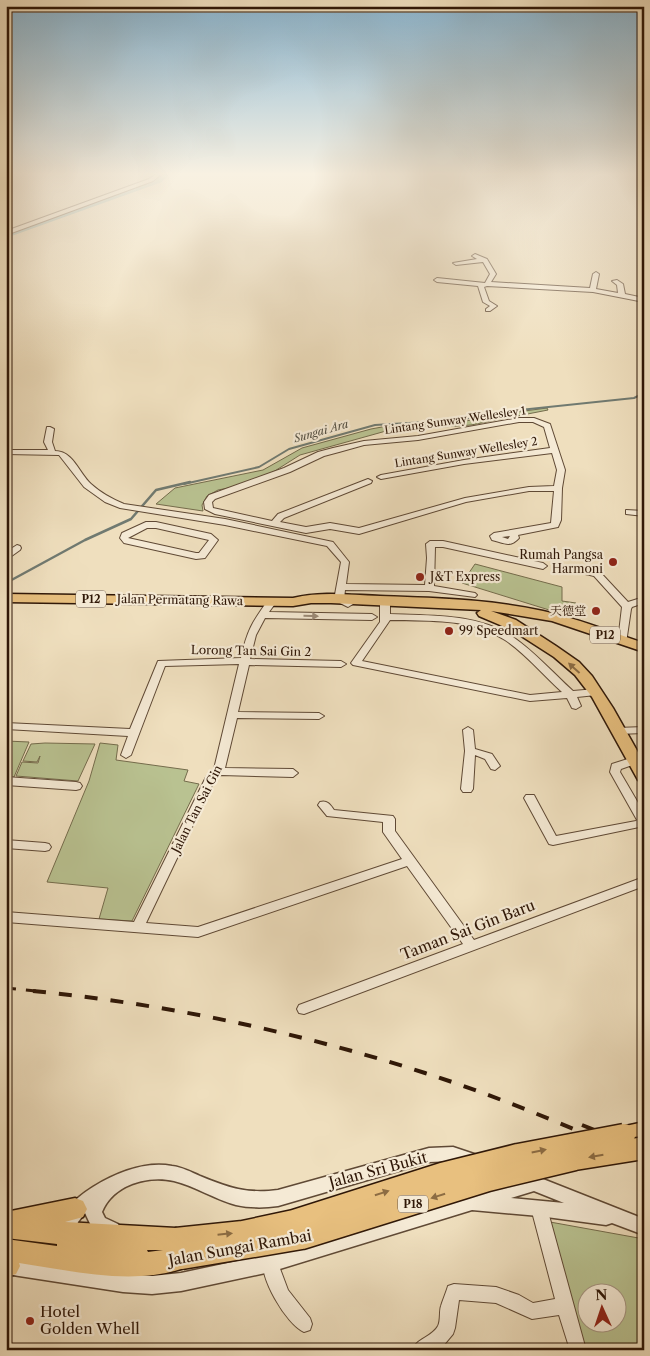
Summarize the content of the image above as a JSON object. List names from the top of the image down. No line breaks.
{"streets":{"main road":["P12","Jalan Permatang Rawa","P18","Jalan Sungai Rambai"],"street":["Lintang Sunway Wellesley 1","Lintang Sunway Wellesley 2","Lorong Tan Sai Gin 2","Jalan Tan Sai Gin","Taman Sai Gin Baru","Jalan Sri Bukit"]},"crossings":[["Lintang Sunway Wellesley 1","Lintang Sunway Wellesley 2"],["P12","Jalan Permatang Rawa"],["Jalan Permatang Rawa","Jalan Tan Sai Gin"],["Lorong Tan Sai Gin 2","Jalan Tan Sai Gin"],["Jalan Sri Bukit","Jalan Sungai Rambai"]],"water":["Sungai Ara"],"places":["Rumah Pangsa Harmoni","J&T Express","天德堂","99 Speedmart","Hotel Golden Whell"],"north":"top"}
